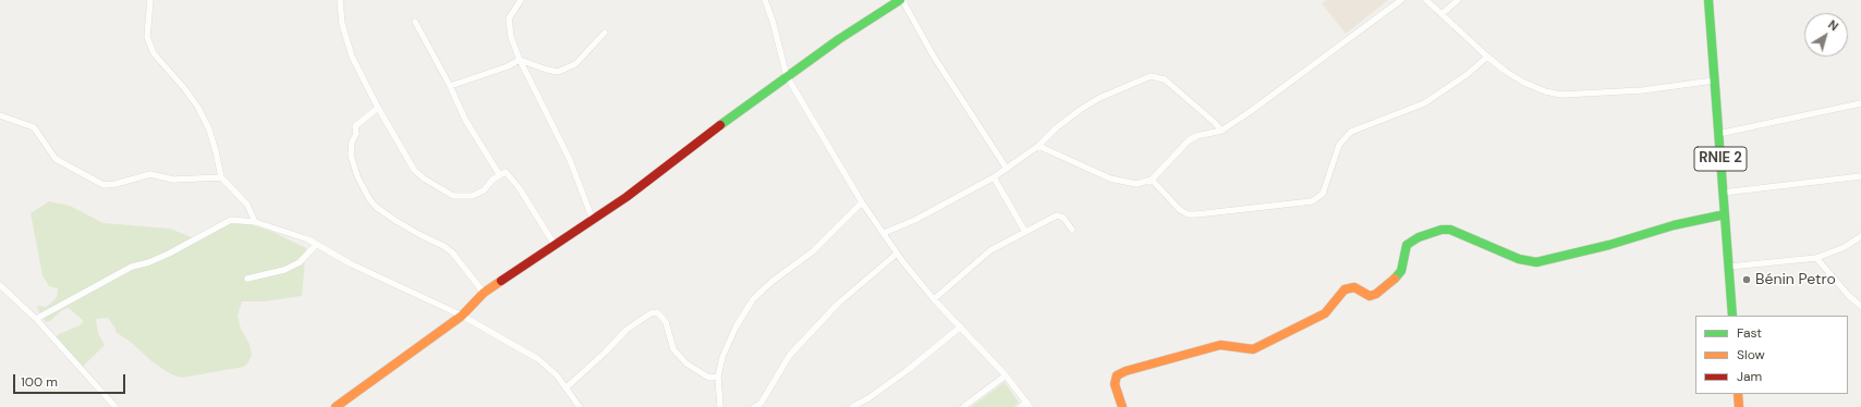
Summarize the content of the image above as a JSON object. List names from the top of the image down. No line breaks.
{"streets":{"main road":["RNIE 2"]},"places":["Bénin Petro"],"legend":["Fast","Slow","Jam"],"scale_bar":"100 m","north":"top right"}
